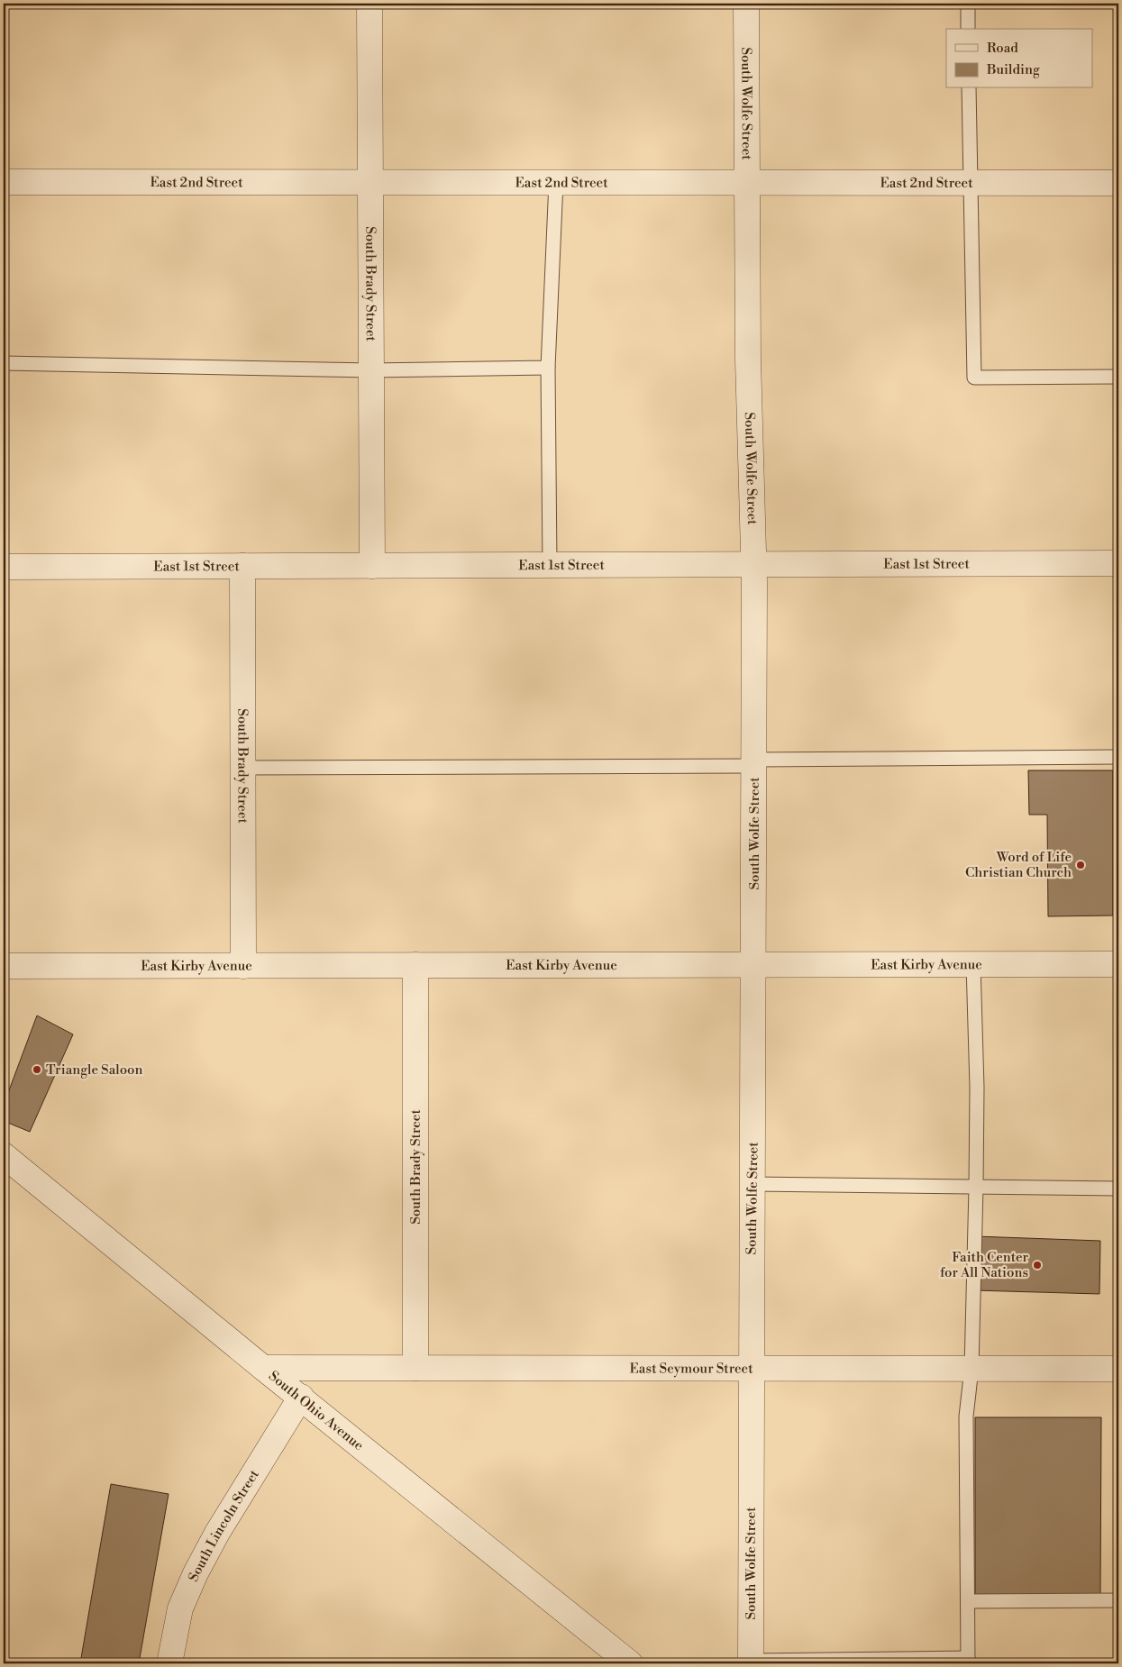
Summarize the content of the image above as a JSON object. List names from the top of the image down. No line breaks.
{"streets":{"street":["South Wolfe Street","East 2nd Street","South Brady Street","East 1st Street","East Kirby Avenue","East Seymour Street","South Ohio Avenue","South Lincoln Street"]},"crossings":[["South Wolfe Street","East 2nd Street"],["South Wolfe Street","East 1st Street"],["South Wolfe Street","East Kirby Avenue"],["South Wolfe Street","East Seymour Street"],["East 2nd Street","South Brady Street"],["South Brady Street","East 1st Street"],["South Brady Street","East Kirby Avenue"],["South Brady Street","East Seymour Street"],["East Seymour Street","South Ohio Avenue"],["South Ohio Avenue","South Lincoln Street"]],"places":["Word of Life Christian Church","Triangle Saloon","Faith Center for All Nations"],"legend":["Road","Building"]}
